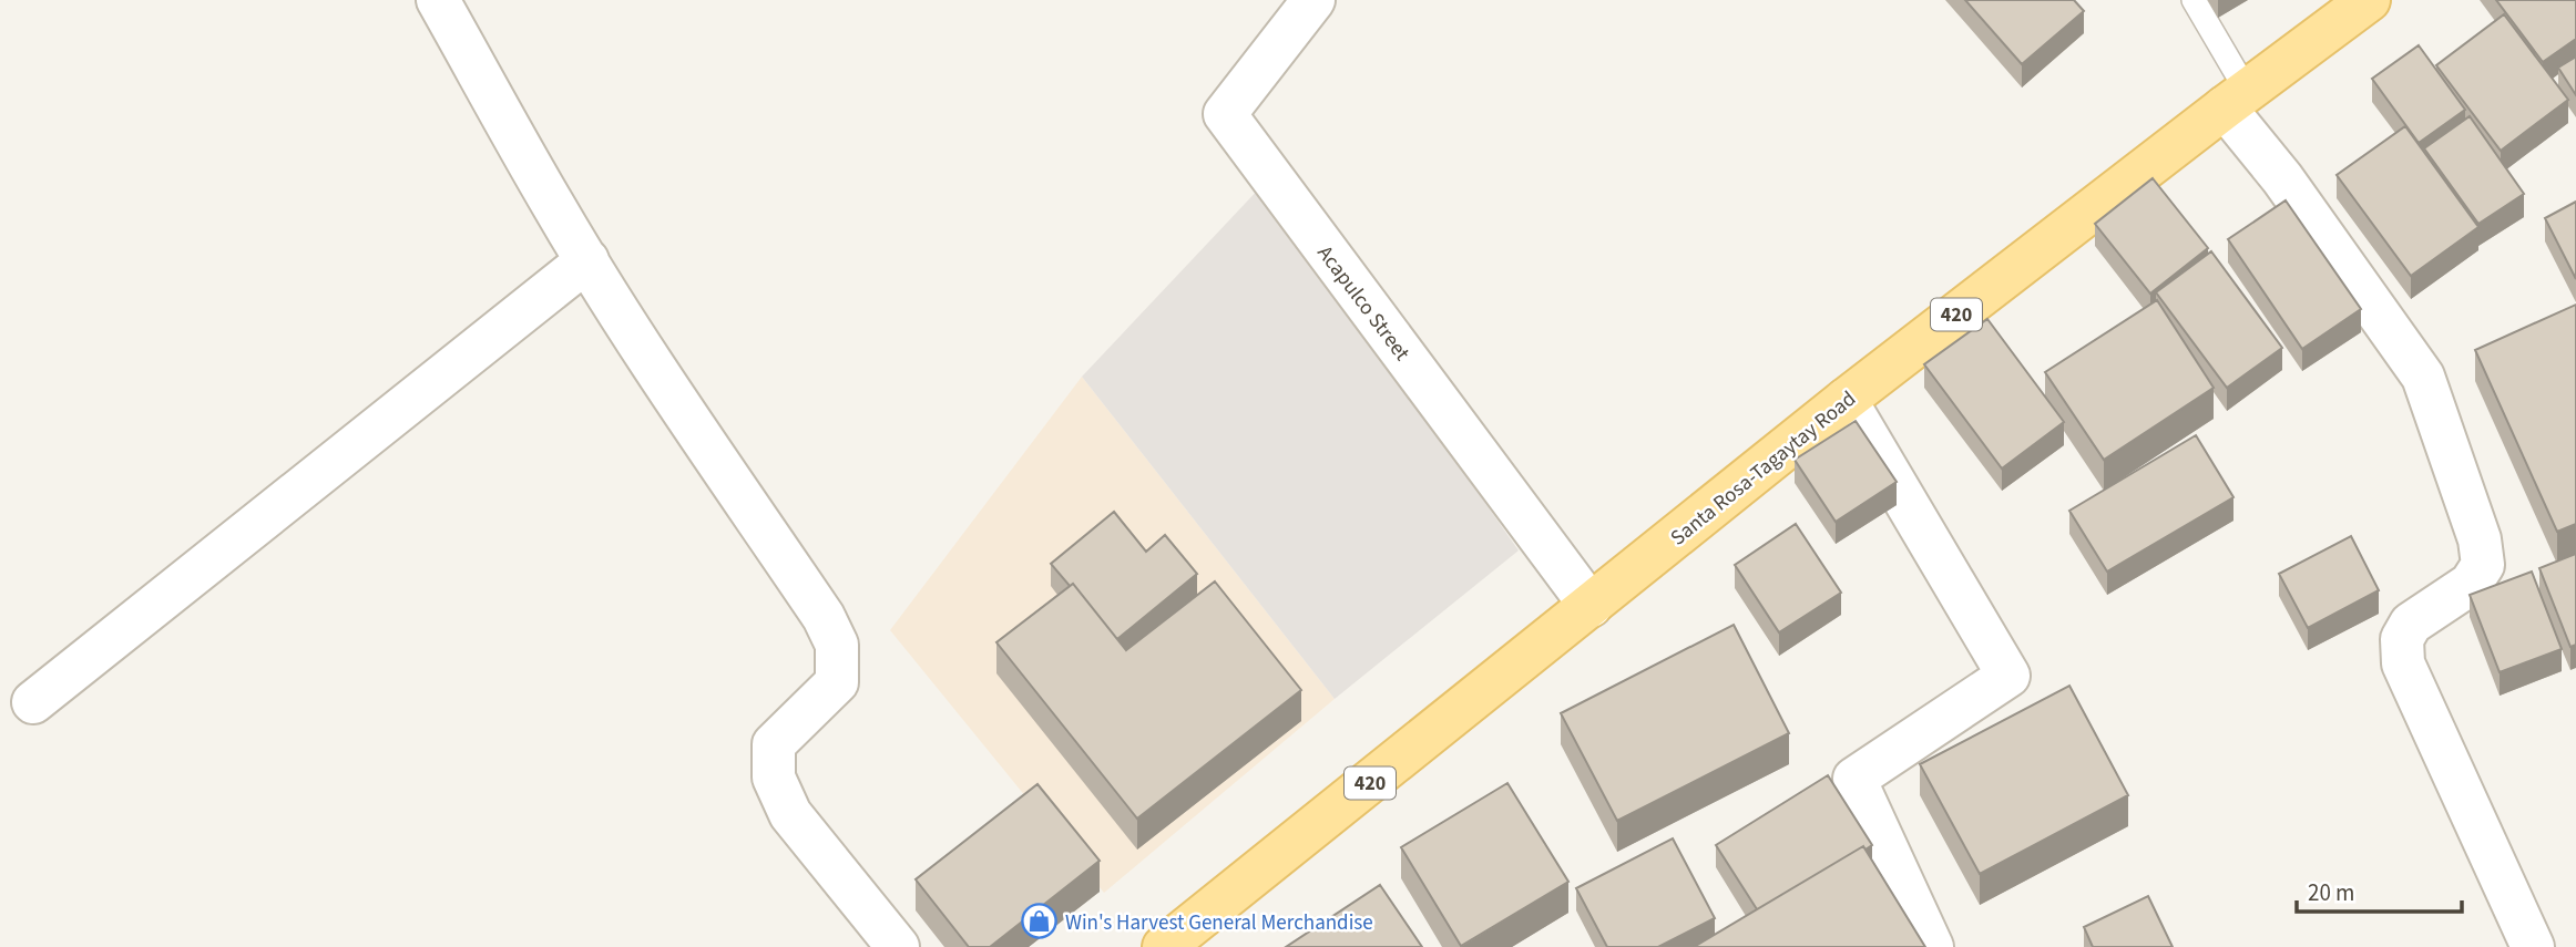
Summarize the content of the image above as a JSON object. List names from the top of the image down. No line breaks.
{"streets":{"main road":["420","Santa Rosa-Tagaytay Road"],"street":["Acapulco Street"]},"crossings":[["Acapulco Street","Santa Rosa-Tagaytay Road"]],"places":{"shop":["Win's Harvest General Merchandise"]},"scale_bar":"20 m"}
